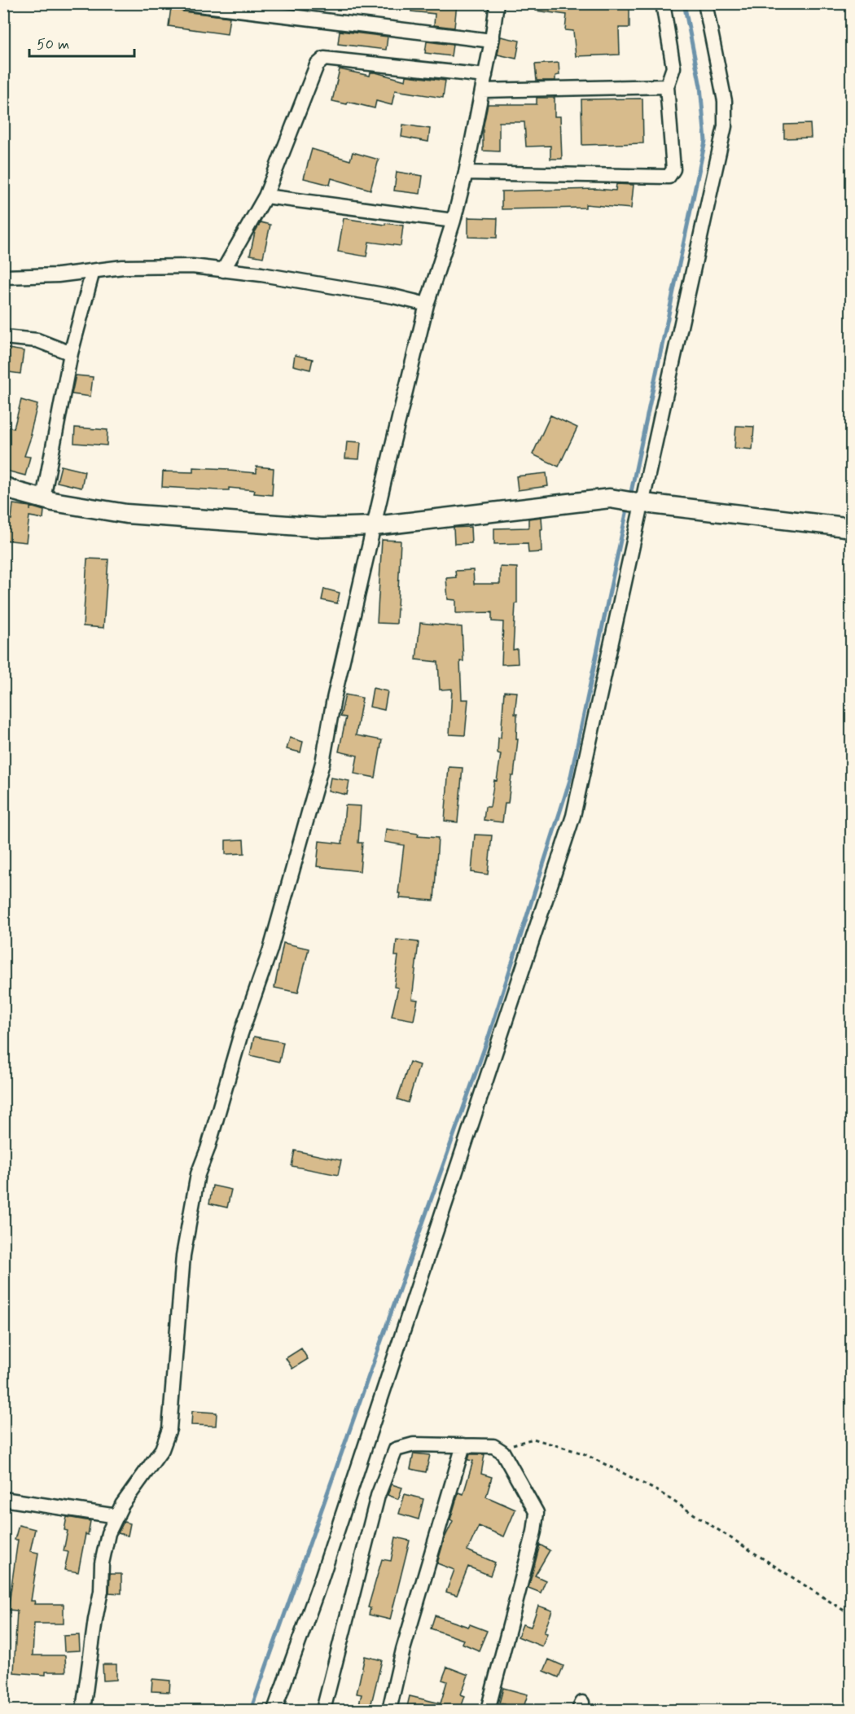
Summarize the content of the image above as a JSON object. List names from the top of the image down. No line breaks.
{"scale_bar":"50 m"}
